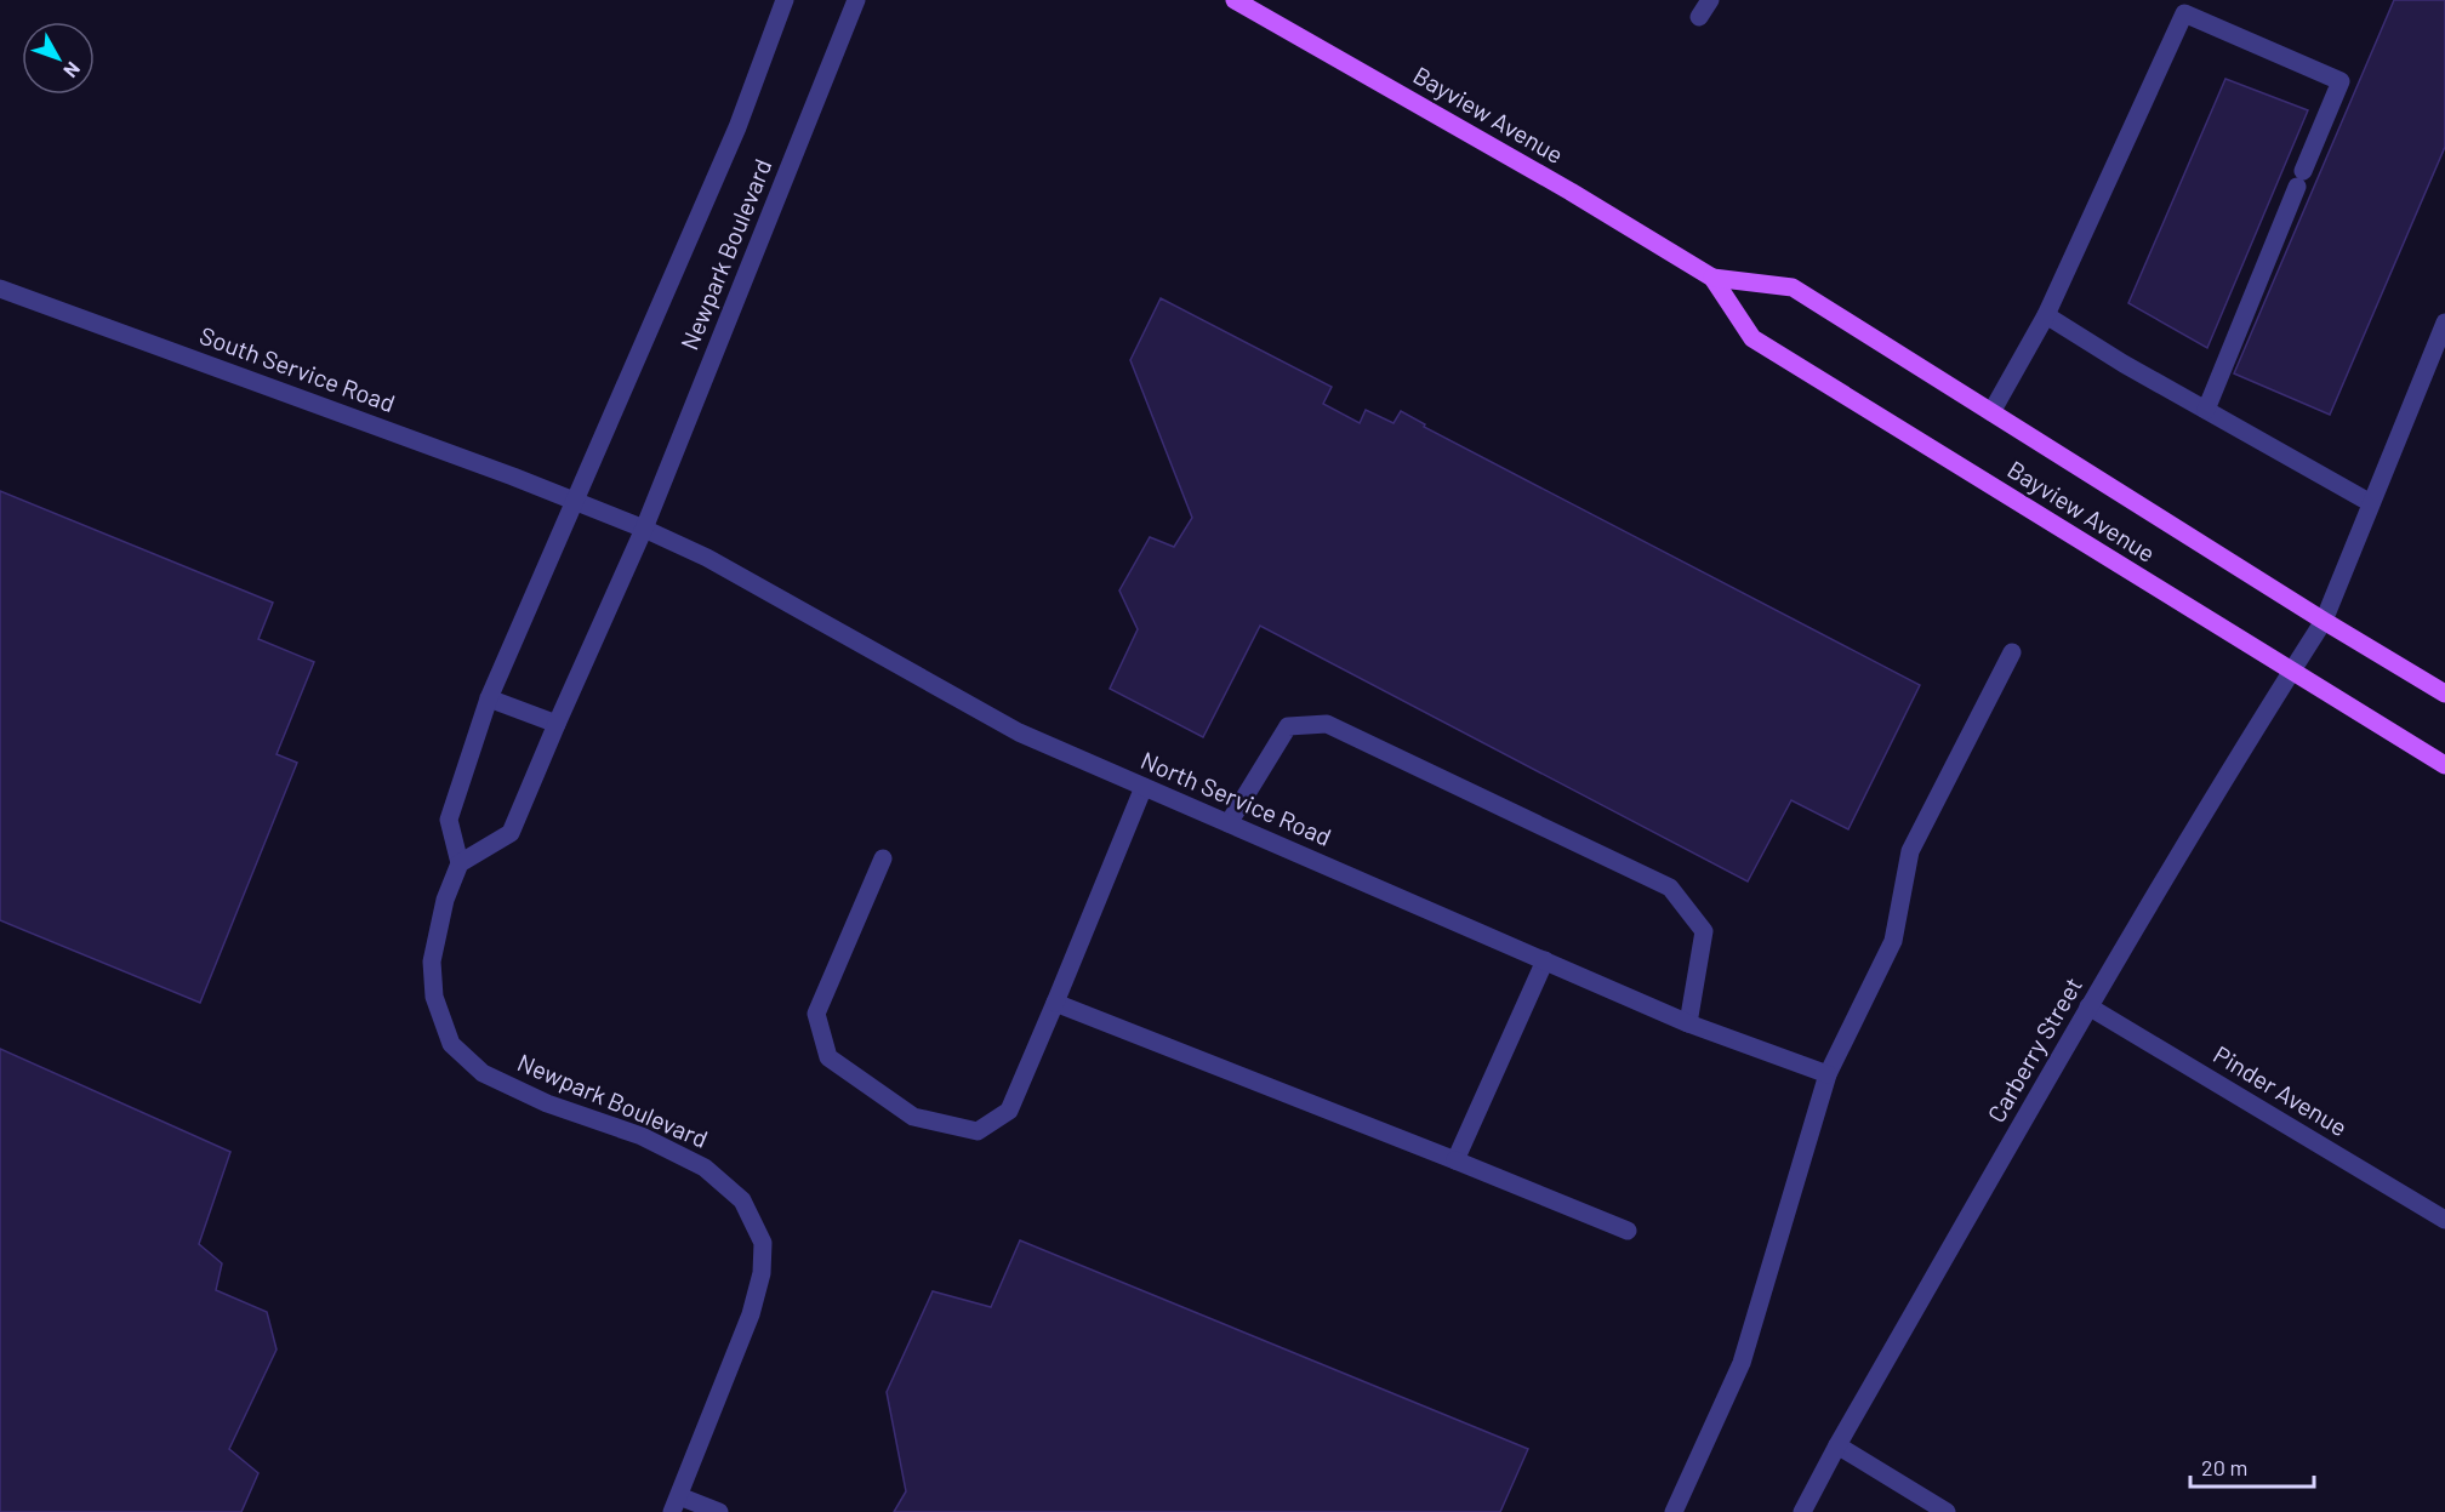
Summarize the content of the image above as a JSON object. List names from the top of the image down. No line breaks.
{"streets":{"main road":["Bayview Avenue"],"street":["Newpark Boulevard","South Service Road","North Service Road","Carberry Street","Pinder Avenue"]},"crossings":[["Bayview Avenue","Carberry Street"],["Newpark Boulevard","South Service Road"],["Newpark Boulevard","North Service Road"],["Carberry Street","Pinder Avenue"]],"scale_bar":"20 m","north":"bottom right"}
